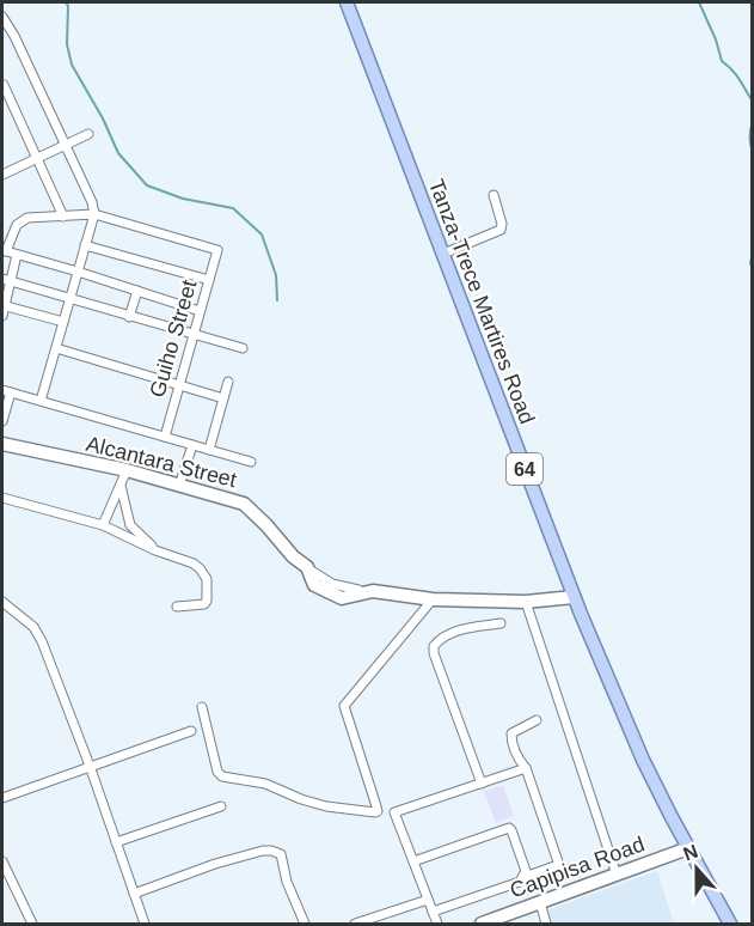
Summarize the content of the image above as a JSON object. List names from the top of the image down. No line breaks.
{"streets":{"main road":["Tanza-Trece Martires Road","64"],"street":["Guiho Street","Alcantara Street","Capipisa Road"]},"crossings":[["Tanza-Trece Martires Road","Alcantara Street"],["Tanza-Trece Martires Road","Capipisa Road"]],"north":"top"}
